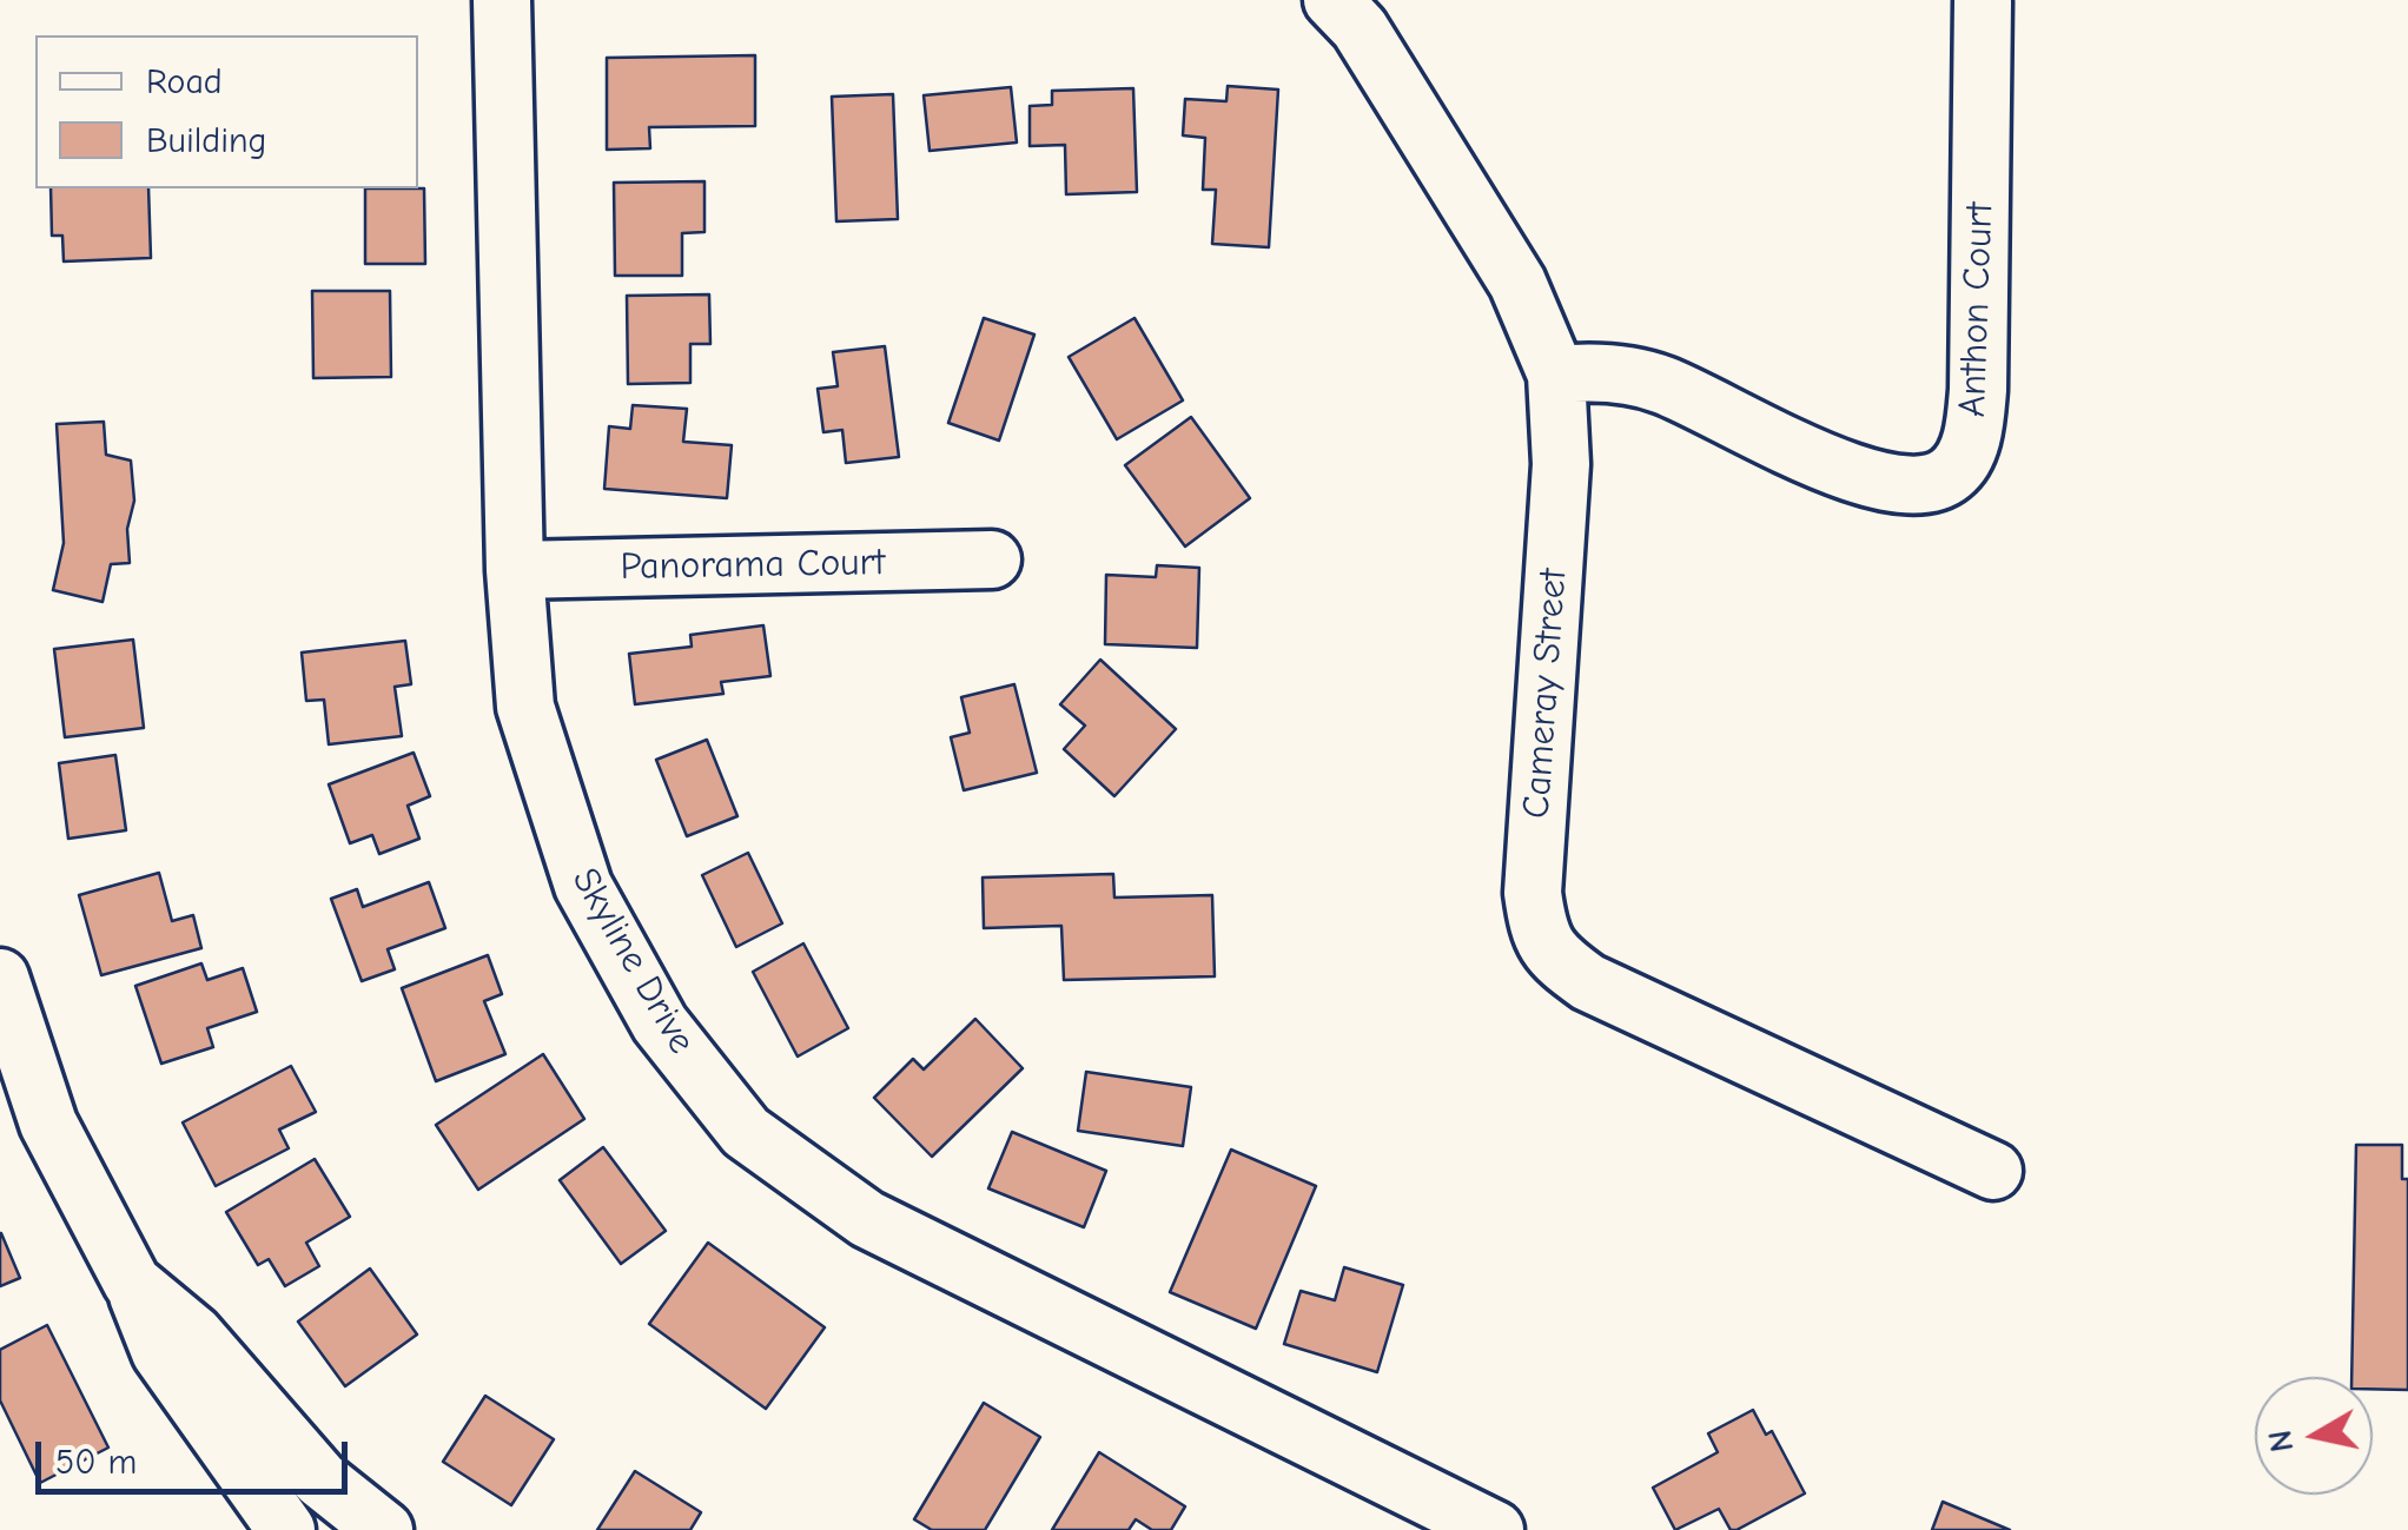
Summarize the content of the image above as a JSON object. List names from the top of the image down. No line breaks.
{"streets":{"street":["Anthon Court","Panorama Court","Cameray Street","Skyline Drive"]},"crossings":[["Anthon Court","Cameray Street"],["Panorama Court","Skyline Drive"]],"legend":["Road","Building"],"scale_bar":"50 m","north":"left"}
